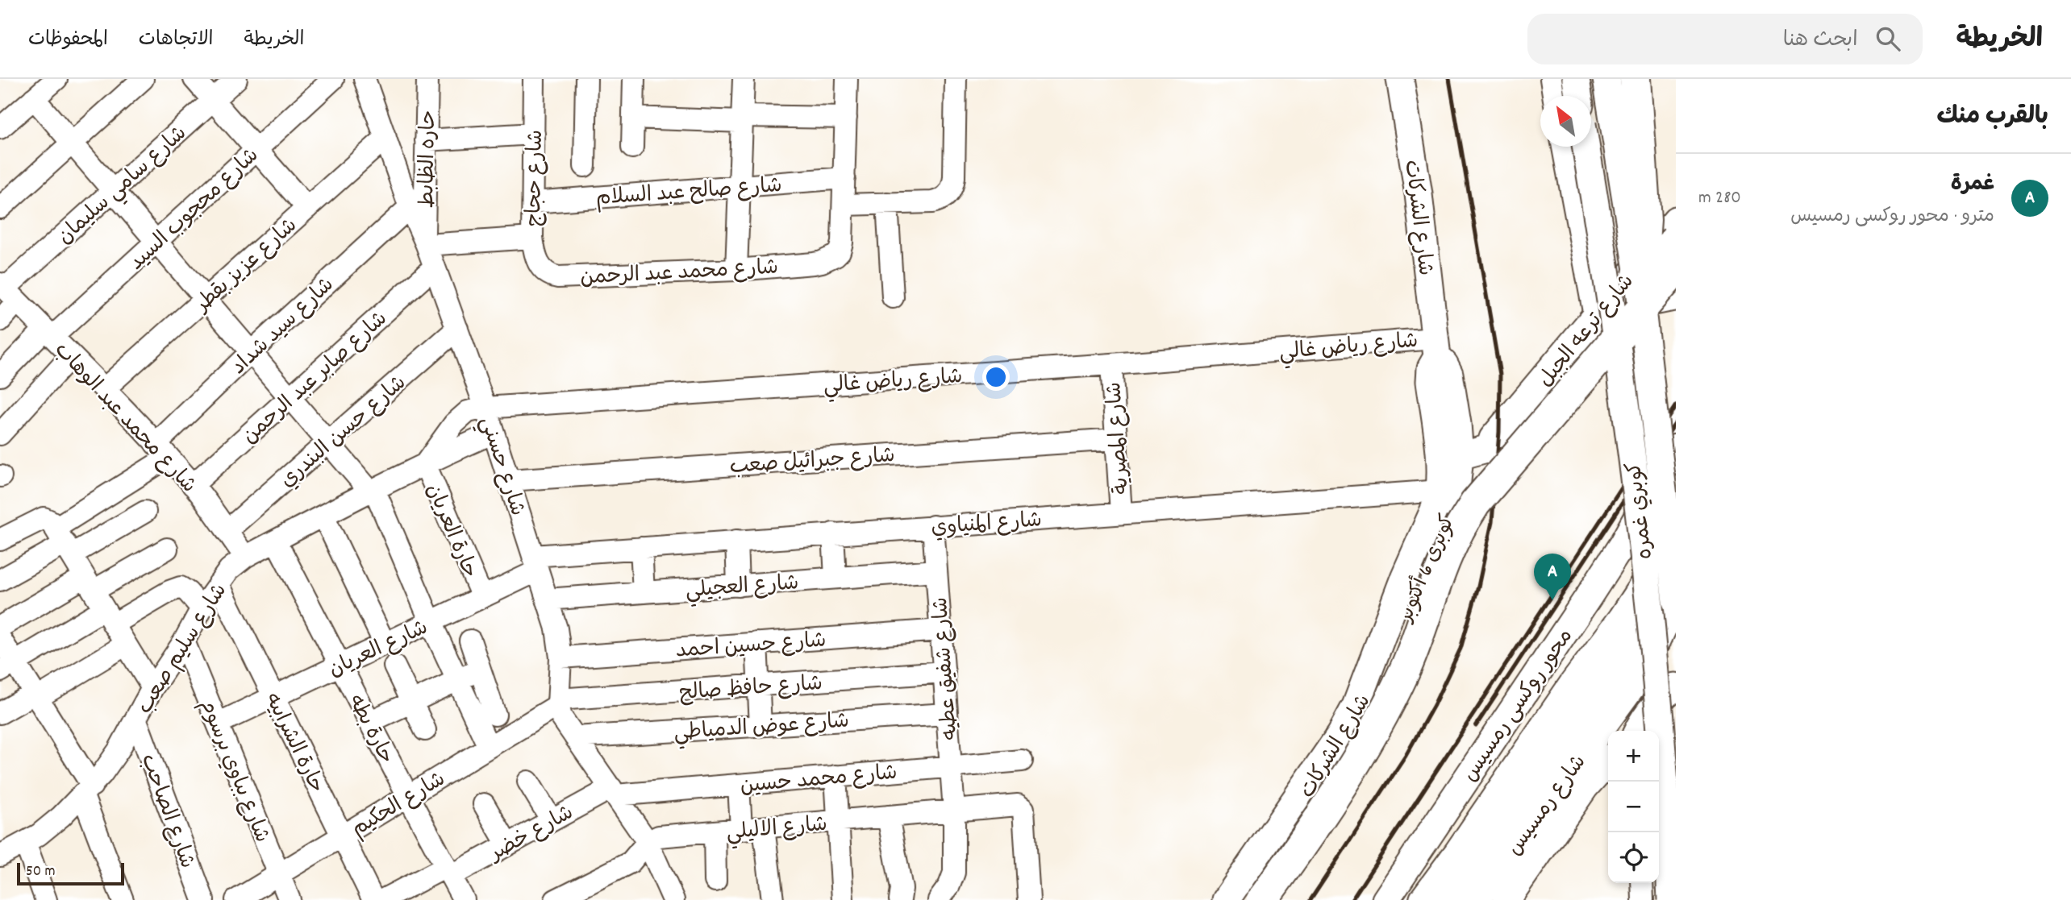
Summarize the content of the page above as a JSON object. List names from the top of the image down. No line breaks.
{"streets":{"highway":["كوبرى 6 أكتوبر"],"main road":["شارع الشركات","شارع ترعه الجبل","كوبري غمره","محور روكسى رمسيس","شارع رمسيس"],"street":["حاره الظابط","شارع حجاج","شارع سامي سليمان","شارع صالح عبد السلام","شارع محجوب السيد","شارع عزيز بقطر","شارع محمد عبد الرحمن","شارع سيد شداد","شارع رياض غالي","شارع صابر عبد الرحمن","شارع محمد عبد الوهاب","شارع حسن البندري","شارع المصرية","شارع جبرائيل صعب","شارع حسني","شارع المنياوي","حارة العريان","شارع العجيلي","شارع حسين احمد","شارع العريان","شارع سليم صعب","شارع شفيق عطيه","شارع حافظ صالح","شارع عوض الدمياطي","حارة بطه","حارة الشرابيه","شارع بباوي برسوم","شارع محمد حسين","شارع الحكيم","شارع الصاحب","شارع الاليلي","شارع خضر"]},"crossings":[["حاره الظابط","شارع حجاج"],["حاره الظابط","شارع حسني"],["شارع حجاج","شارع صالح عبد السلام"],["شارع حجاج","شارع محمد عبد الرحمن"],["شارع حجاج","شارع حسني"],["شارع سامي سليمان","شارع محمد عبد الوهاب"],["شارع محجوب السيد","شارع محمد عبد الوهاب"],["شارع الشركات","شارع ترعه الجبل"],["شارع الشركات","شارع رياض غالي"],["شارع الشركات","شارع المنياوي"],["شارع عزيز بقطر","شارع محمد عبد الوهاب"],["شارع عزيز بقطر","شارع حسني"],["شارع سيد شداد","شارع محمد عبد الوهاب"],["شارع سيد شداد","شارع حسني"],["شارع رياض غالي","شارع المصرية"],["شارع رياض غالي","شارع حسني"],["شارع رياض غالي","شارع سليم صعب"],["شارع صابر عبد الرحمن","شارع محمد عبد الوهاب"],["شارع صابر عبد الرحمن","شارع حسني"],["شارع محمد عبد الوهاب","شارع حسن البندري"],["شارع محمد عبد الوهاب","شارع سليم صعب"],["شارع حسن البندري","شارع حسني"],["شارع المصرية","شارع جبرائيل صعب"],["شارع المصرية","شارع المنياوي"],["شارع جبرائيل صعب","شارع حسني"],["شارع حسني","شارع المنياوي"],["شارع حسني","شارع العجيلي"],["شارع حسني","شارع حسين احمد"],["شارع حسني","شارع العريان"],["شارع حسني","شارع سليم صعب"],["شارع حسني","شارع حافظ صالح"],["شارع حسني","شارع عوض الدمياطي"],["شارع حسني","شارع محمد حسين"],["شارع حسني","شارع الحكيم"],["شارع حسني","شارع الاليلي"],["شارع حسني","شارع خضر"],["شارع المنياوي","شارع العريان"],["شارع المنياوي","شارع شفيق عطيه"],["حارة العريان","شارع العريان"],["حارة العريان","شارع سليم صعب"],["شارع العجيلي","شارع شفيق عطيه"],["شارع حسين احمد","شارع شفيق عطيه"],["شارع العريان","حارة بطه"],["شارع العريان","حارة الشرابيه"],["شارع العريان","شارع بباوي برسوم"],["شارع سليم صعب","حارة بطه"],["شارع سليم صعب","حارة الشرابيه"],["شارع سليم صعب","شارع بباوي برسوم"],["شارع سليم صعب","شارع الصاحب"],["شارع شفيق عطيه","شارع حافظ صالح"],["شارع شفيق عطيه","شارع عوض الدمياطي"],["شارع شفيق عطيه","شارع محمد حسين"],["شارع شفيق عطيه","شارع الاليلي"],["شارع حافظ صالح","شارع الحكيم"],["حارة بطه","شارع الحكيم"],["حارة بطه","شارع خضر"],["حارة الشرابيه","شارع الحكيم"],["شارع بباوي برسوم","شارع الحكيم"],["شارع محمد حسين","شارع خضر"]],"scale_bar":"50 m","north":"top left","page":{"header":"الخريطة","search":"ابحث هنا","nav":["الخريطة","الاتجاهات","المحفوظات"],"heading":"بالقرب منك","list":[{"mark":"A","name":"غمرة","note":"مترو · محور روكسى رمسيس","value":"280 m"}],"pins":"A","map_buttons":["+","−"],"scale":"50 m"}}
